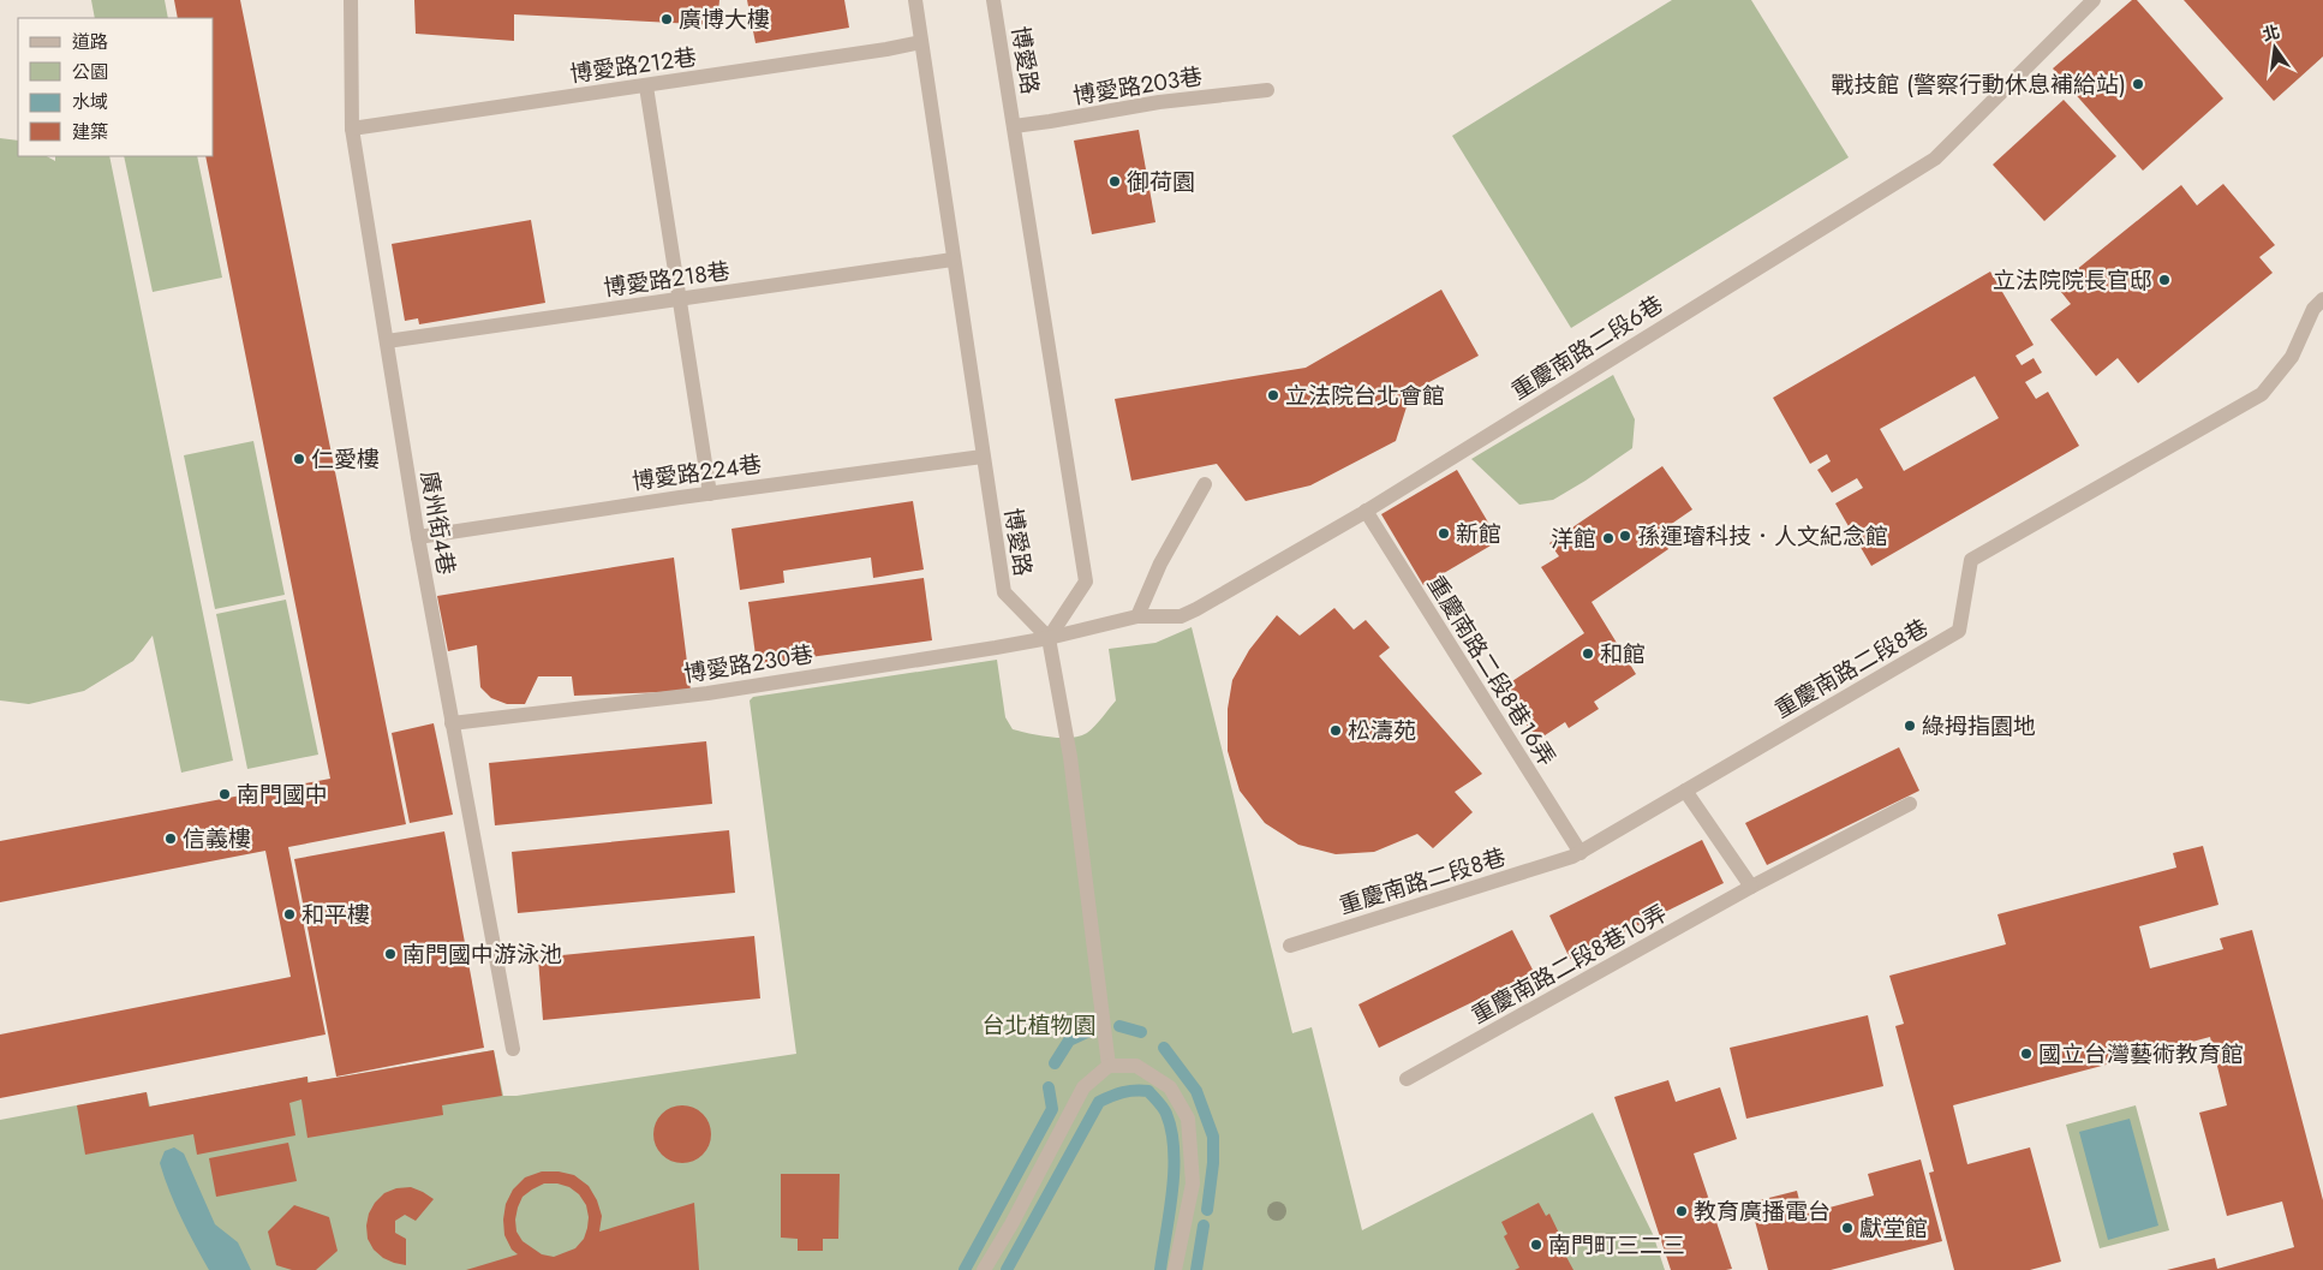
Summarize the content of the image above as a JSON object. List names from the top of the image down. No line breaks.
{"streets":{"street":["博愛路","博愛路212巷","博愛路203巷","博愛路218巷","重慶南路二段6巷","博愛路224巷","廣州街4巷","博愛路230巷","重慶南路二段8巷","重慶南路二段8巷16弄","重慶南路二段8巷10弄"]},"crossings":[["博愛路","博愛路212巷"],["博愛路","博愛路203巷"],["博愛路","博愛路218巷"],["博愛路","重慶南路二段6巷"],["博愛路","博愛路224巷"],["博愛路","博愛路230巷"],["博愛路212巷","廣州街4巷"],["博愛路218巷","廣州街4巷"],["重慶南路二段6巷","博愛路230巷"],["重慶南路二段6巷","重慶南路二段8巷16弄"],["博愛路224巷","廣州街4巷"],["廣州街4巷","博愛路230巷"],["重慶南路二段8巷","重慶南路二段8巷16弄"]],"parks":["台北植物園"],"places":["廣博大樓","戰技館 (警察行動休息補給站)","御荷園","立法院院長官邸","立法院台北會館","仁愛樓","新館","孫運璿科技．人文紀念館","洋館","和館","綠拇指園地","松濤苑","南門國中","信義樓","和平樓","南門國中游泳池","國立台灣藝術教育館","教育廣播電台","獻堂館","南門町三二三"],"legend":["道路","公園","水域","建築"],"north":"top"}
